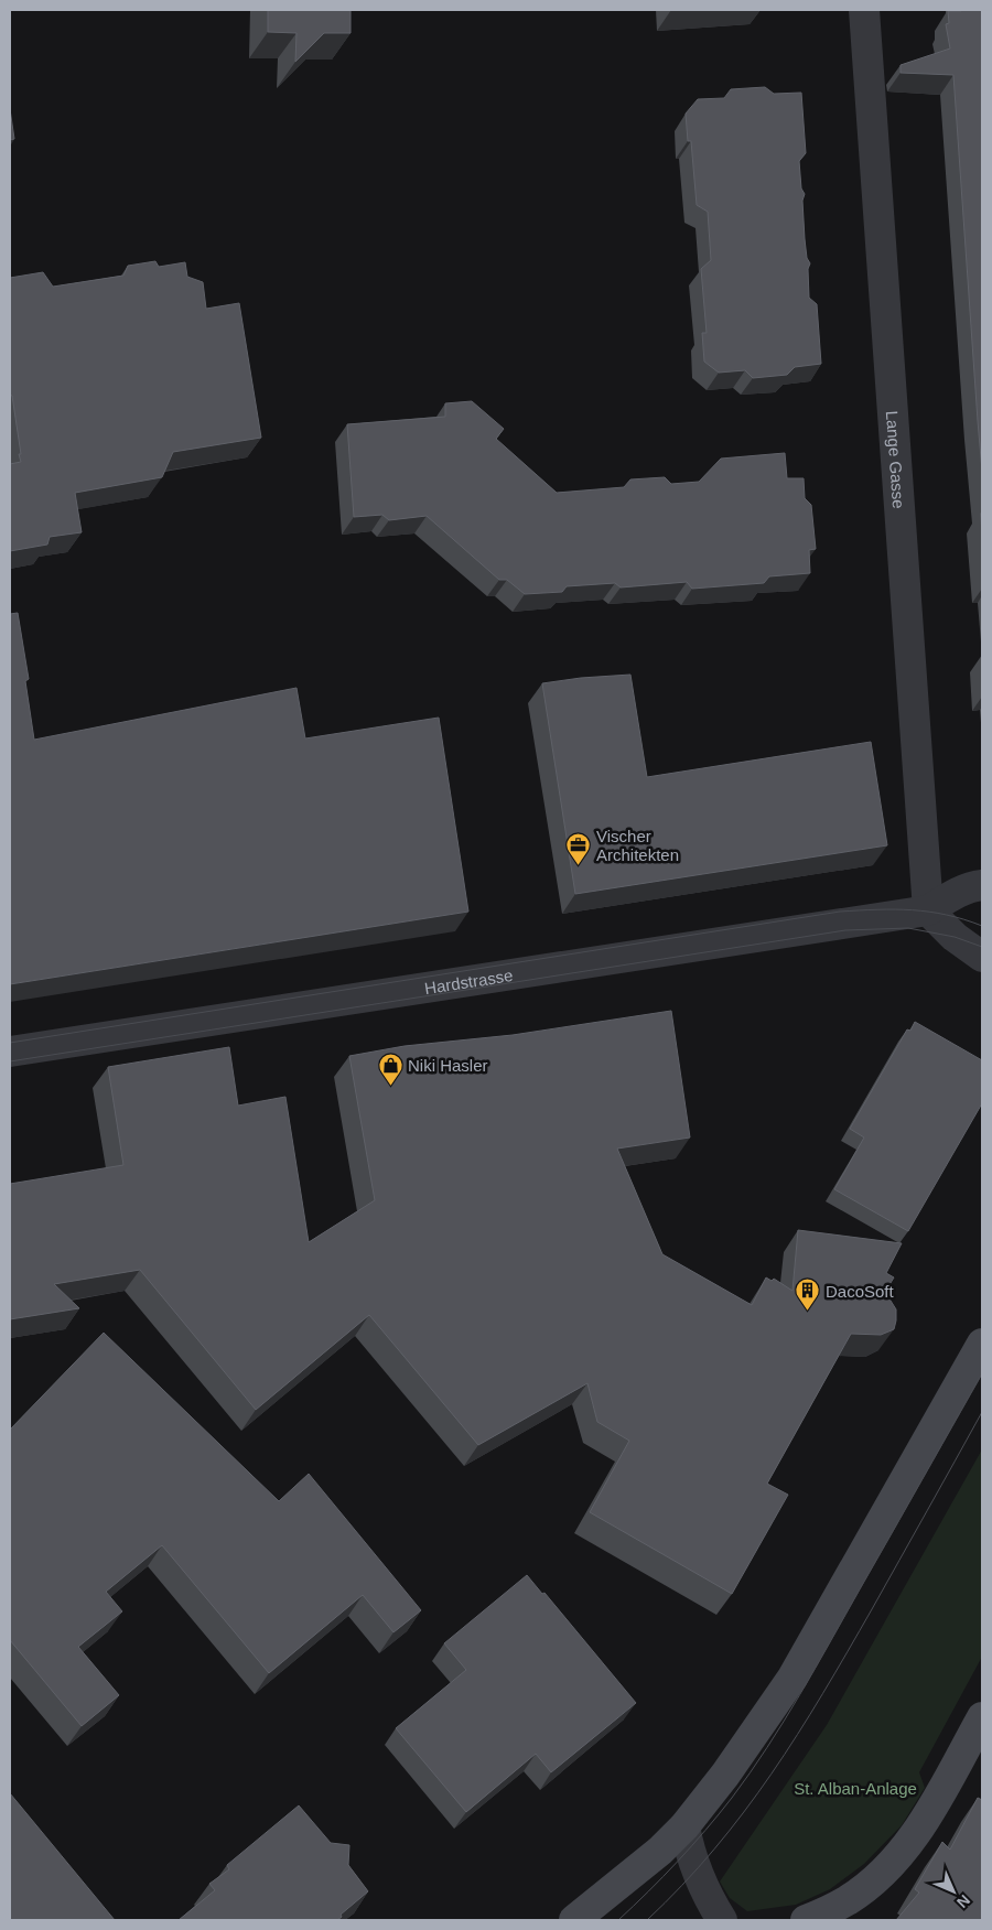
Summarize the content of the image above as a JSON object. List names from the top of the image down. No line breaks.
{"streets":{"street":["Lange Gasse","Hardstrasse"]},"crossings":[["Lange Gasse","Hardstrasse"]],"parks":["St. Alban-Anlage"],"places":{"office":["Vischer Architekten"],"shop":["Niki Hasler"],"building":["DacoSoft"]},"north":"bottom right"}
